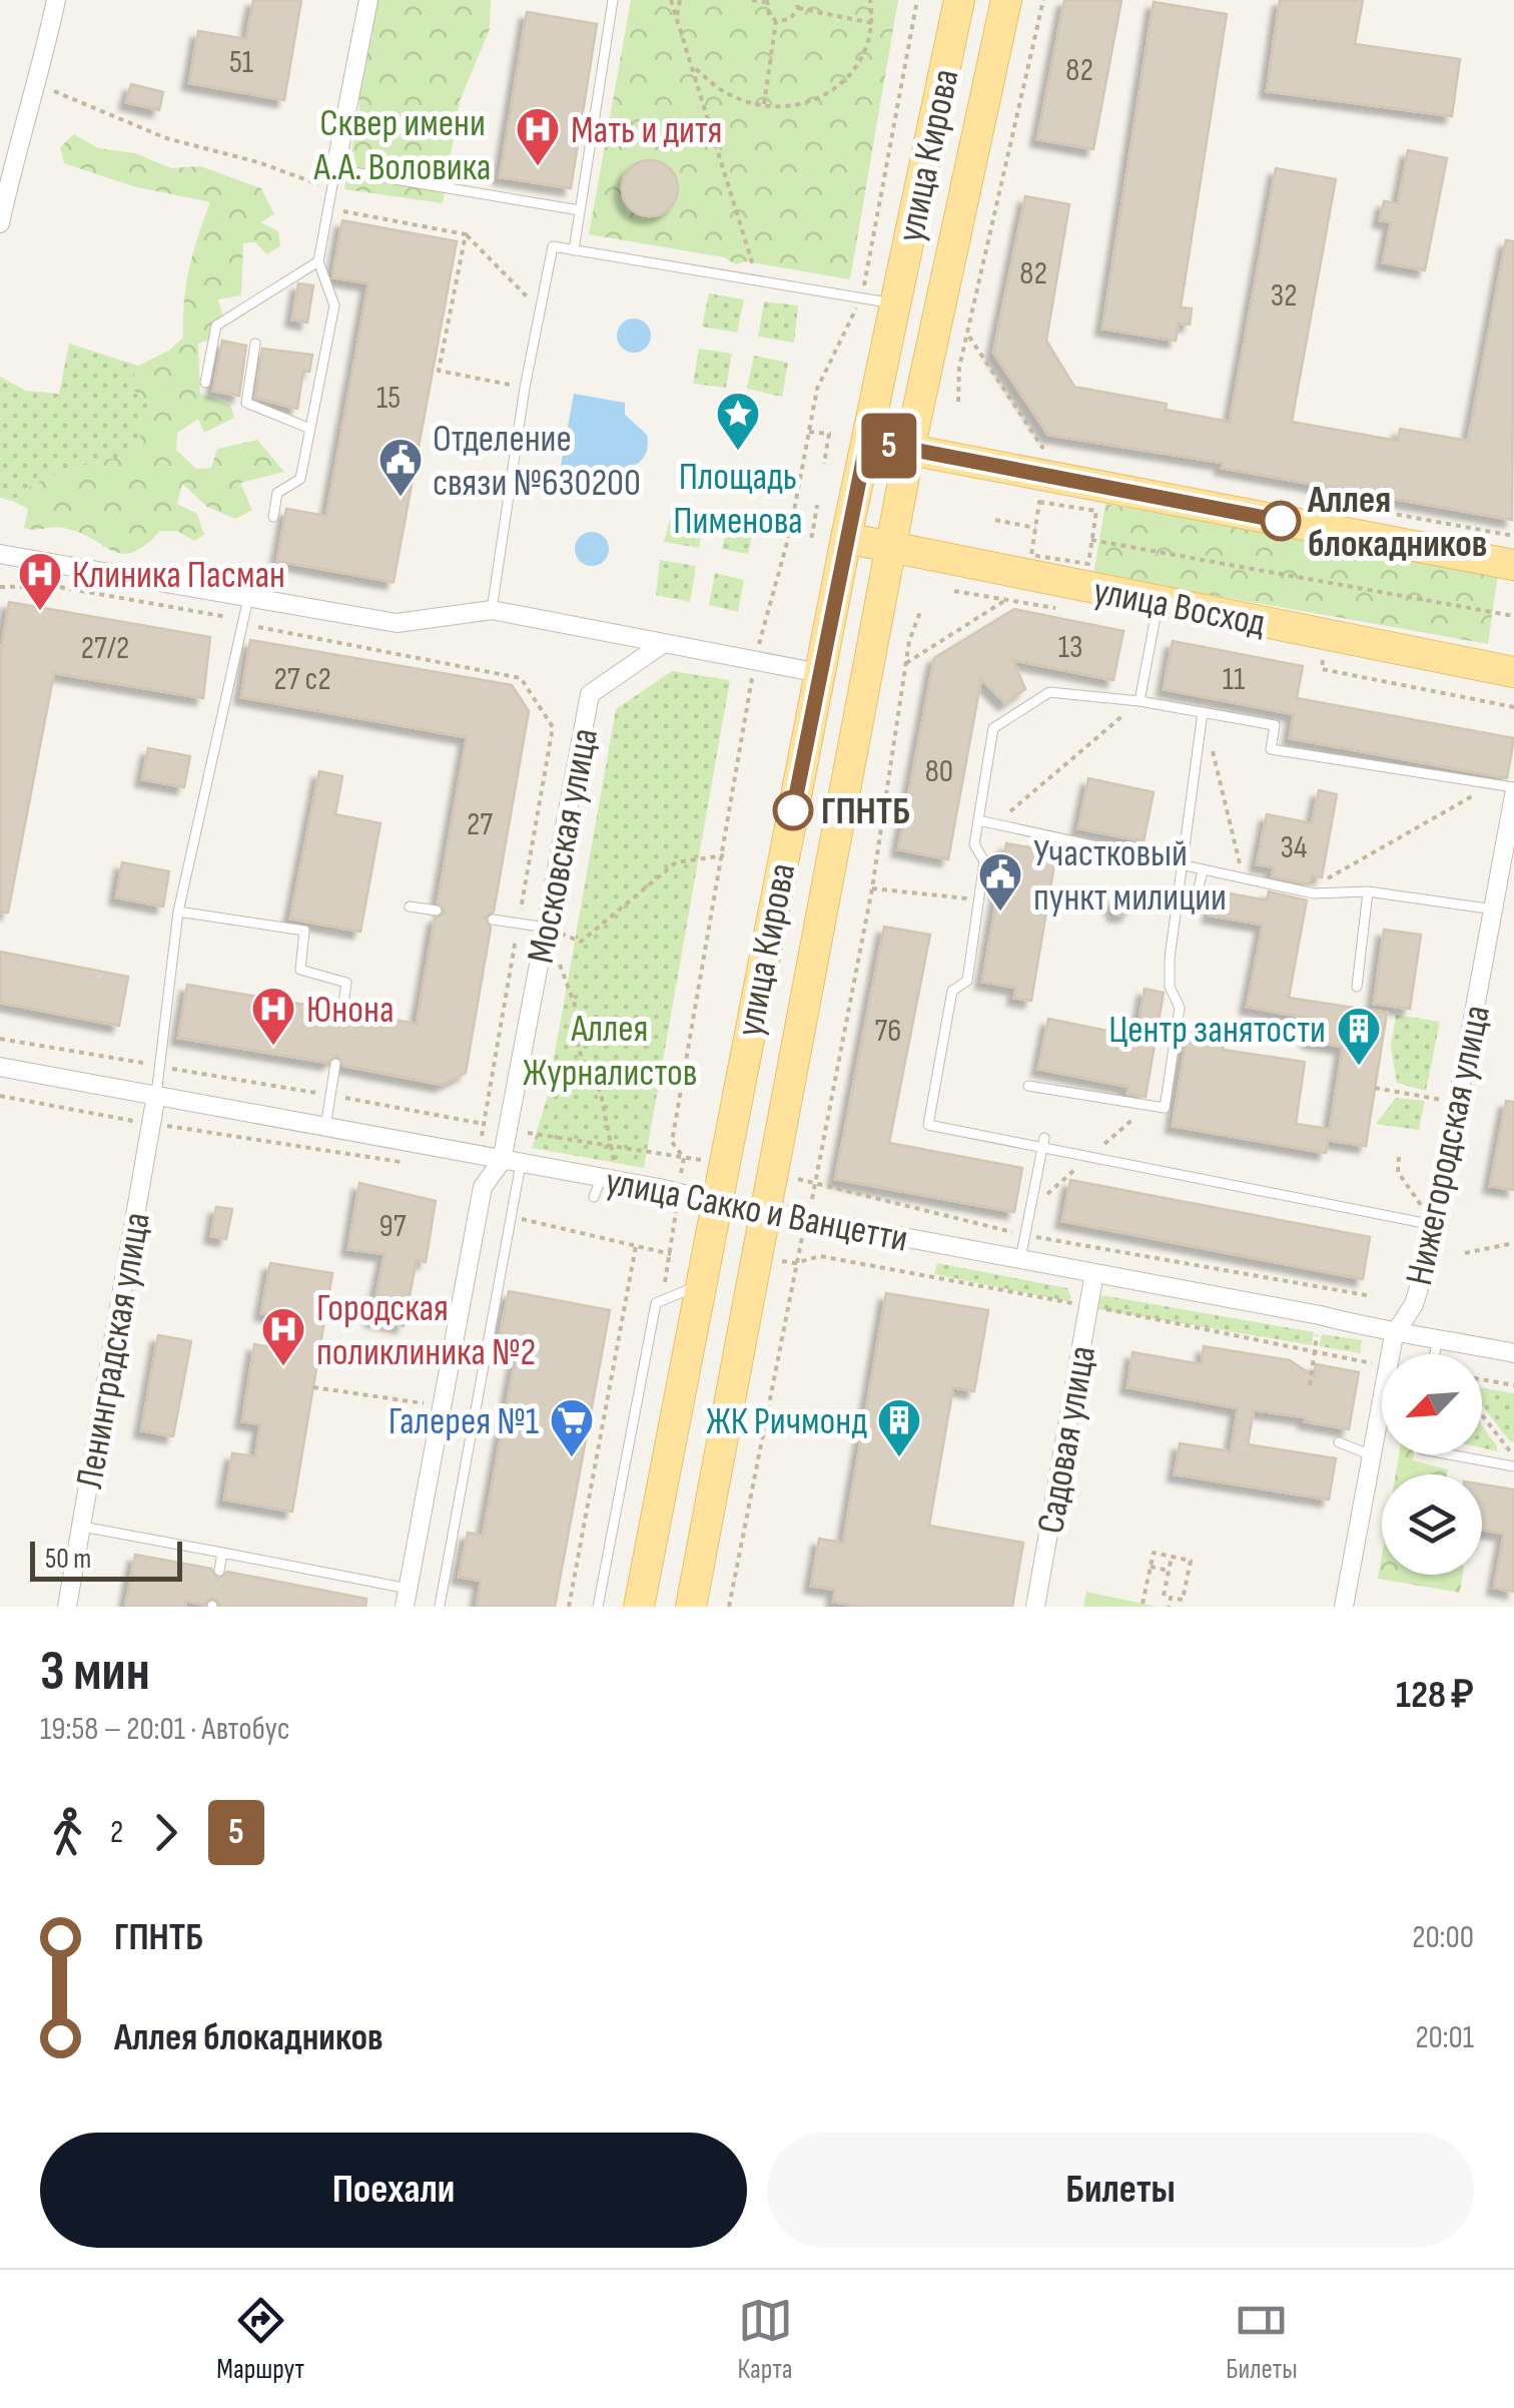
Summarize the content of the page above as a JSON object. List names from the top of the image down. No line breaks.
{"streets":{"main road":["улица Кирова","улица Восход"],"street":["Московская улица","Нижегородская улица","улица Сакко и Ванцетти","Ленинградская улица","Садовая улица"]},"crossings":[["улица Кирова","улица Восход"],["улица Кирова","улица Сакко и Ванцетти"],["Московская улица","улица Сакко и Ванцетти"],["Нижегородская улица","улица Сакко и Ванцетти"],["улица Сакко и Ванцетти","Ленинградская улица"],["улица Сакко и Ванцетти","Садовая улица"]],"parks":["Cквер имени А.А. Воловика","Аллея Журналистов"],"places":{"hospital":["Мать и дитя","Клиника Пасман","Юнона","Городская поликлиника №2"],"place":["Площадь Пименова"],"public building":["Отделение связи №630200","Участковый пункт милиции"],"other":["Аллея блокадников","ГПНТБ"],"building":["Центр занятости","ЖК Ричмонд"],"supermarket":["Галерея №1"]},"lines":["bus line 5"],"house_numbers":["51","82","82","32","15","13","27/2","27 с2","11","80","27","34","76","97"],"scale_bar":"50 m","north":"bottom left","page":{"on_map":"5","scale":"50 m","heading":["3 мин","19:58 – 20:01 · Автобус","128 ₽"],"legs":["2","5"],"list":[{"name":"ГПНТБ","value":"20:00"},{"name":"Аллея блокадников","value":"20:01"}],"buttons":["Поехали","Билеты"],"tabs":["Маршрут","Карта","Билеты"]}}
